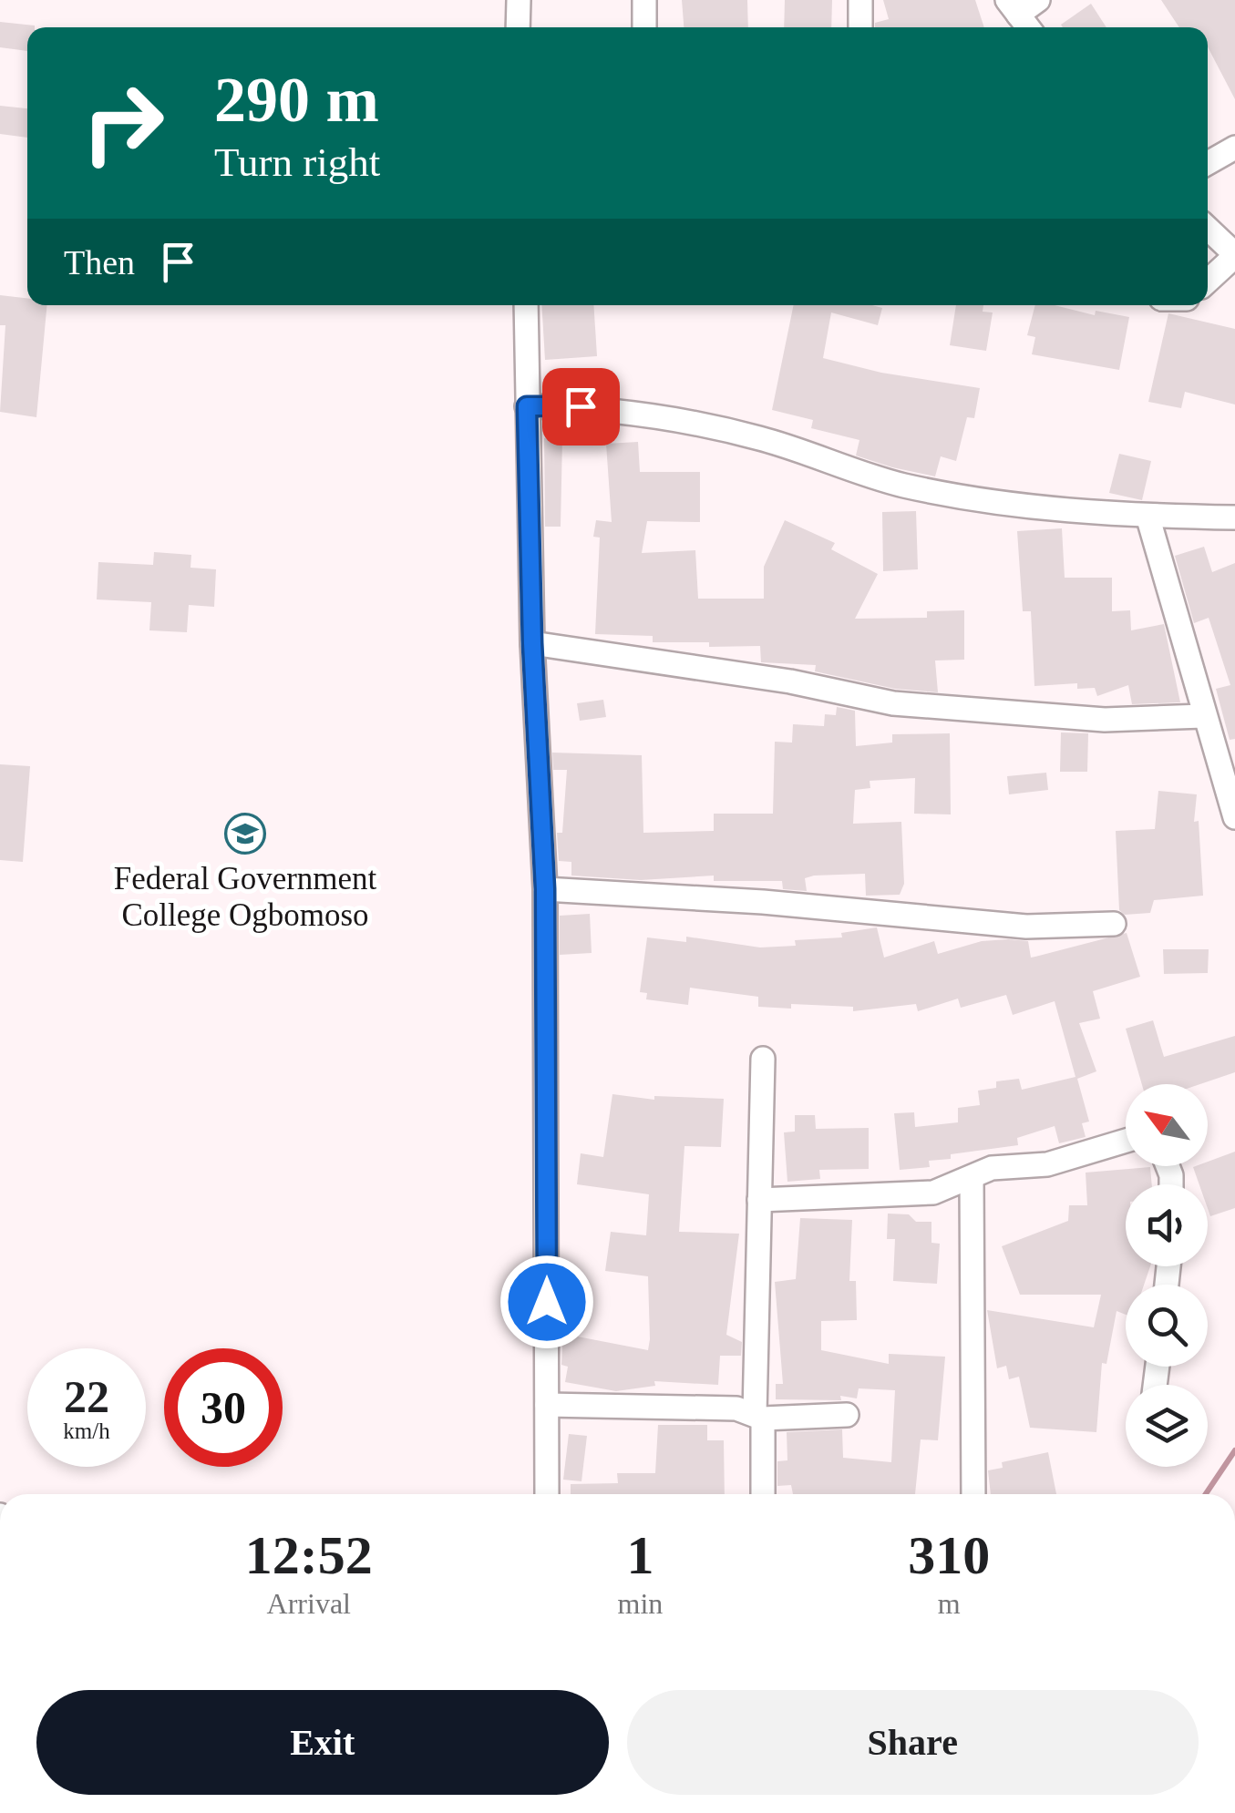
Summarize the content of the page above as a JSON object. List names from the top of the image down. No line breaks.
{"places":{"school or university":["Federal Government College Ogbomoso"]},"north":"top left","page":{"turn":["290 m","Turn right"],"then":"Then","speed":"22 km/h","limit":"30","eta":["12:52","Arrival","1","min","310","m"],"buttons":["Exit","Share"]}}
